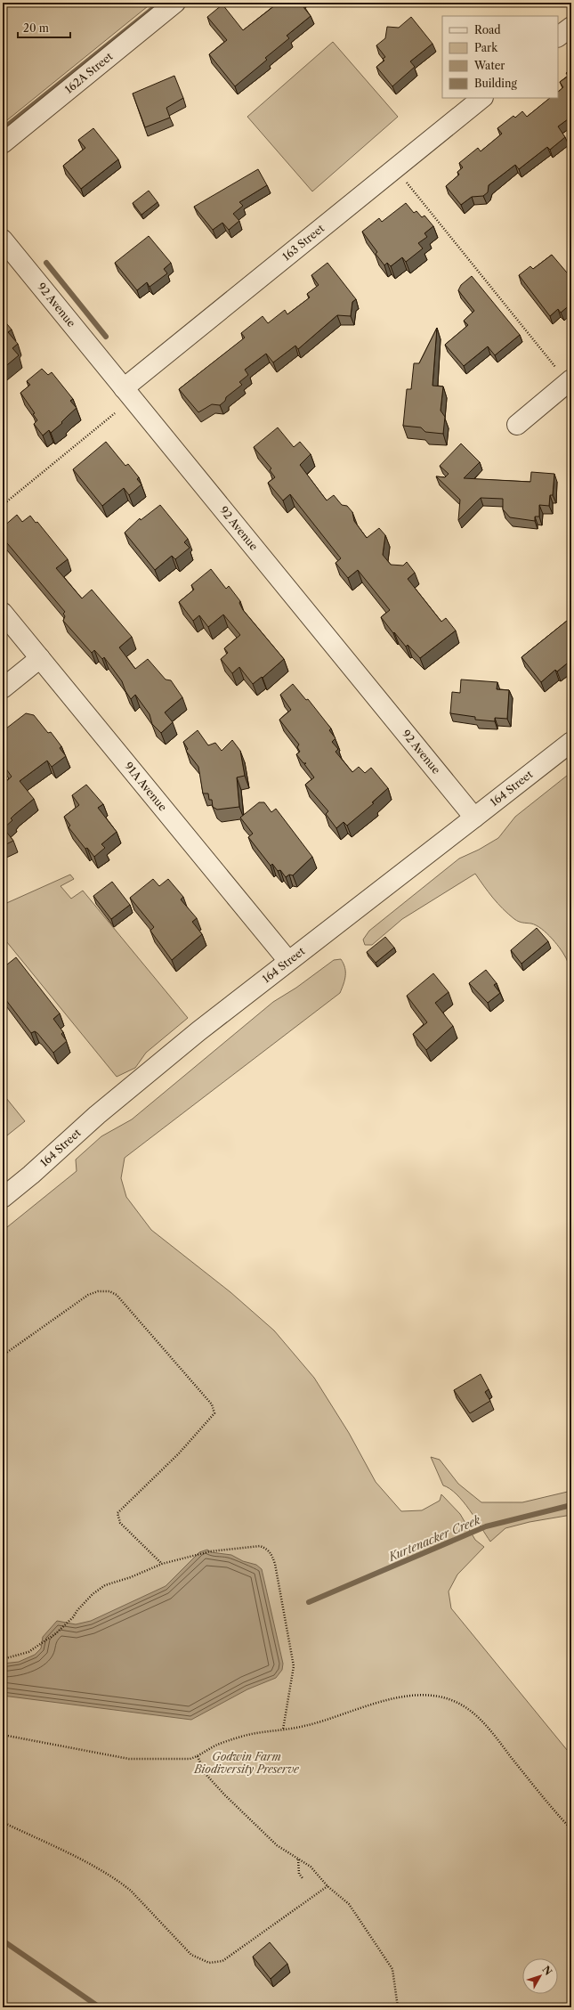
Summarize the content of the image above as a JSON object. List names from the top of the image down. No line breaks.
{"streets":{"street":["162A Street","163 Street","92 Avenue","91A Avenue","164 Street"]},"crossings":[["163 Street","92 Avenue"],["92 Avenue","164 Street"],["91A Avenue","164 Street"]],"water":["Kurtenacker Creek"],"parks":["Godwin Farm Biodiversity Preserve"],"legend":["Road","Park","Water","Building"],"scale_bar":"20 m","north":"top right"}
